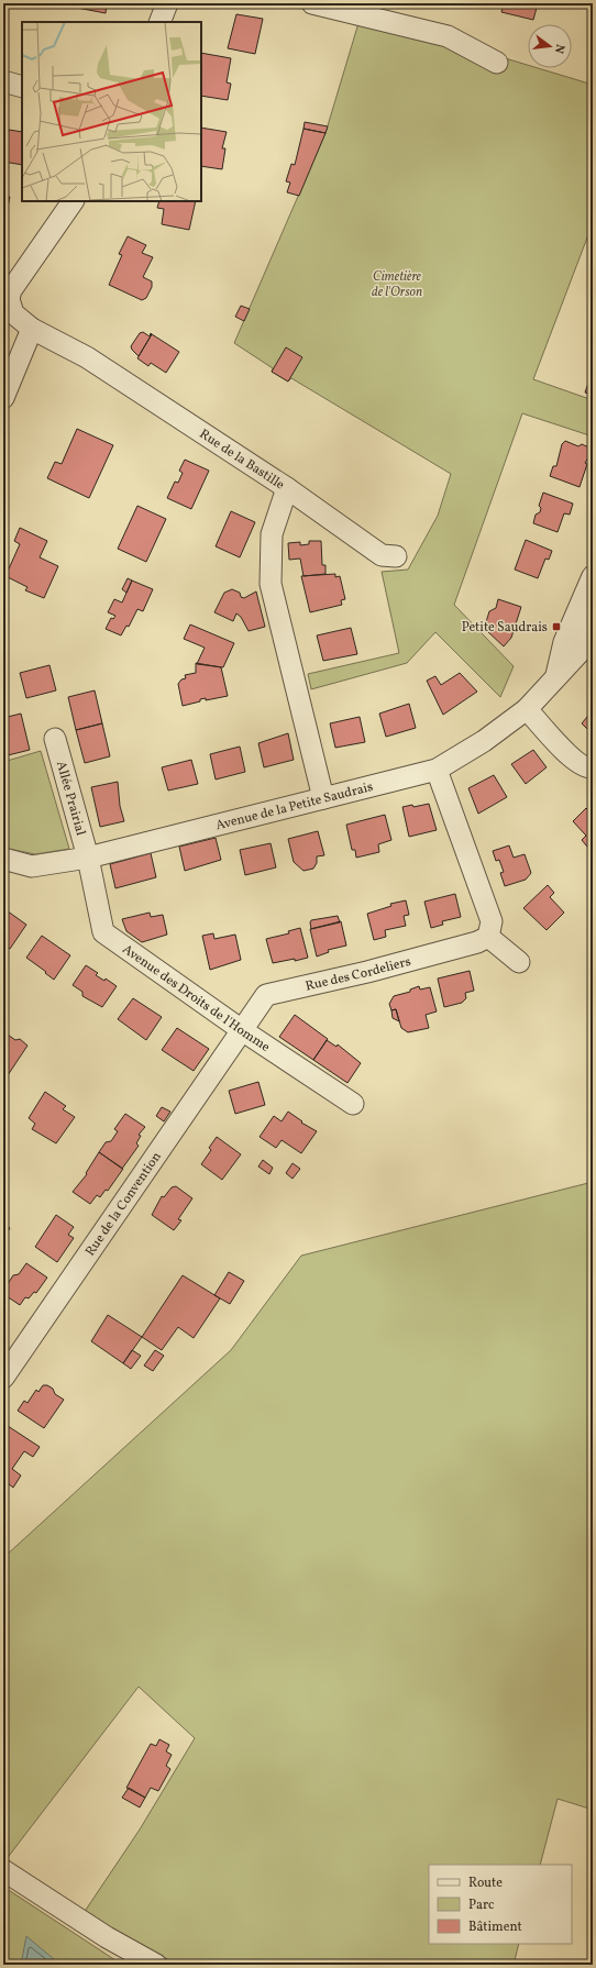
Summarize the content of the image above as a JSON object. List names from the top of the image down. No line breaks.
{"streets":{"street":["Rue de la Bastille","Allée Prairial","Avenue de la Petite Saudrais","Rue des Cordeliers","Avenue des Droits de l'Homme","Rue de la Convention"]},"crossings":[["Rue de la Bastille","Avenue de la Petite Saudrais"],["Allée Prairial","Avenue de la Petite Saudrais"],["Allée Prairial","Avenue des Droits de l'Homme"],["Avenue de la Petite Saudrais","Avenue des Droits de l'Homme"],["Rue des Cordeliers","Avenue des Droits de l'Homme"],["Rue des Cordeliers","Rue de la Convention"],["Avenue des Droits de l'Homme","Rue de la Convention"]],"parks":["Cimetière de l'Orson"],"places":{"transit":["Petite Saudrais"]},"legend":["Route","Parc","Bâtiment"],"north":"right"}
